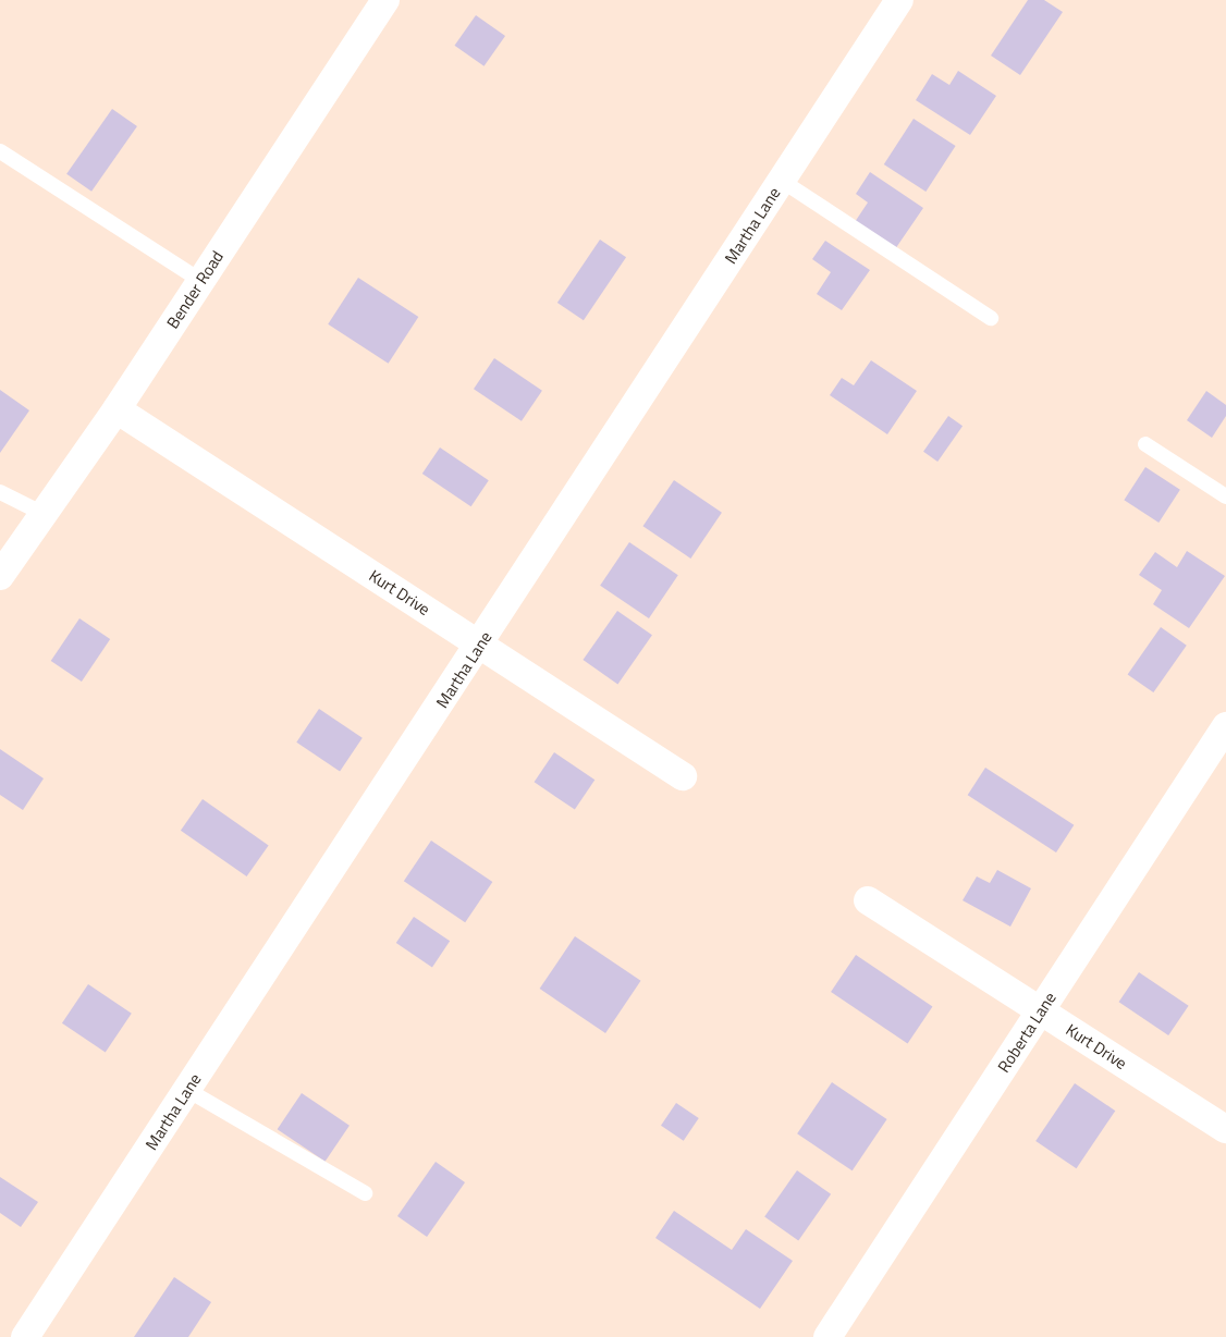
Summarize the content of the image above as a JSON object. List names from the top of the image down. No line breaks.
{"streets":{"street":["Martha Lane","Bender Road","Kurt Drive","Roberta Lane"]},"crossings":[["Martha Lane","Kurt Drive"],["Bender Road","Kurt Drive"],["Kurt Drive","Roberta Lane"]]}
